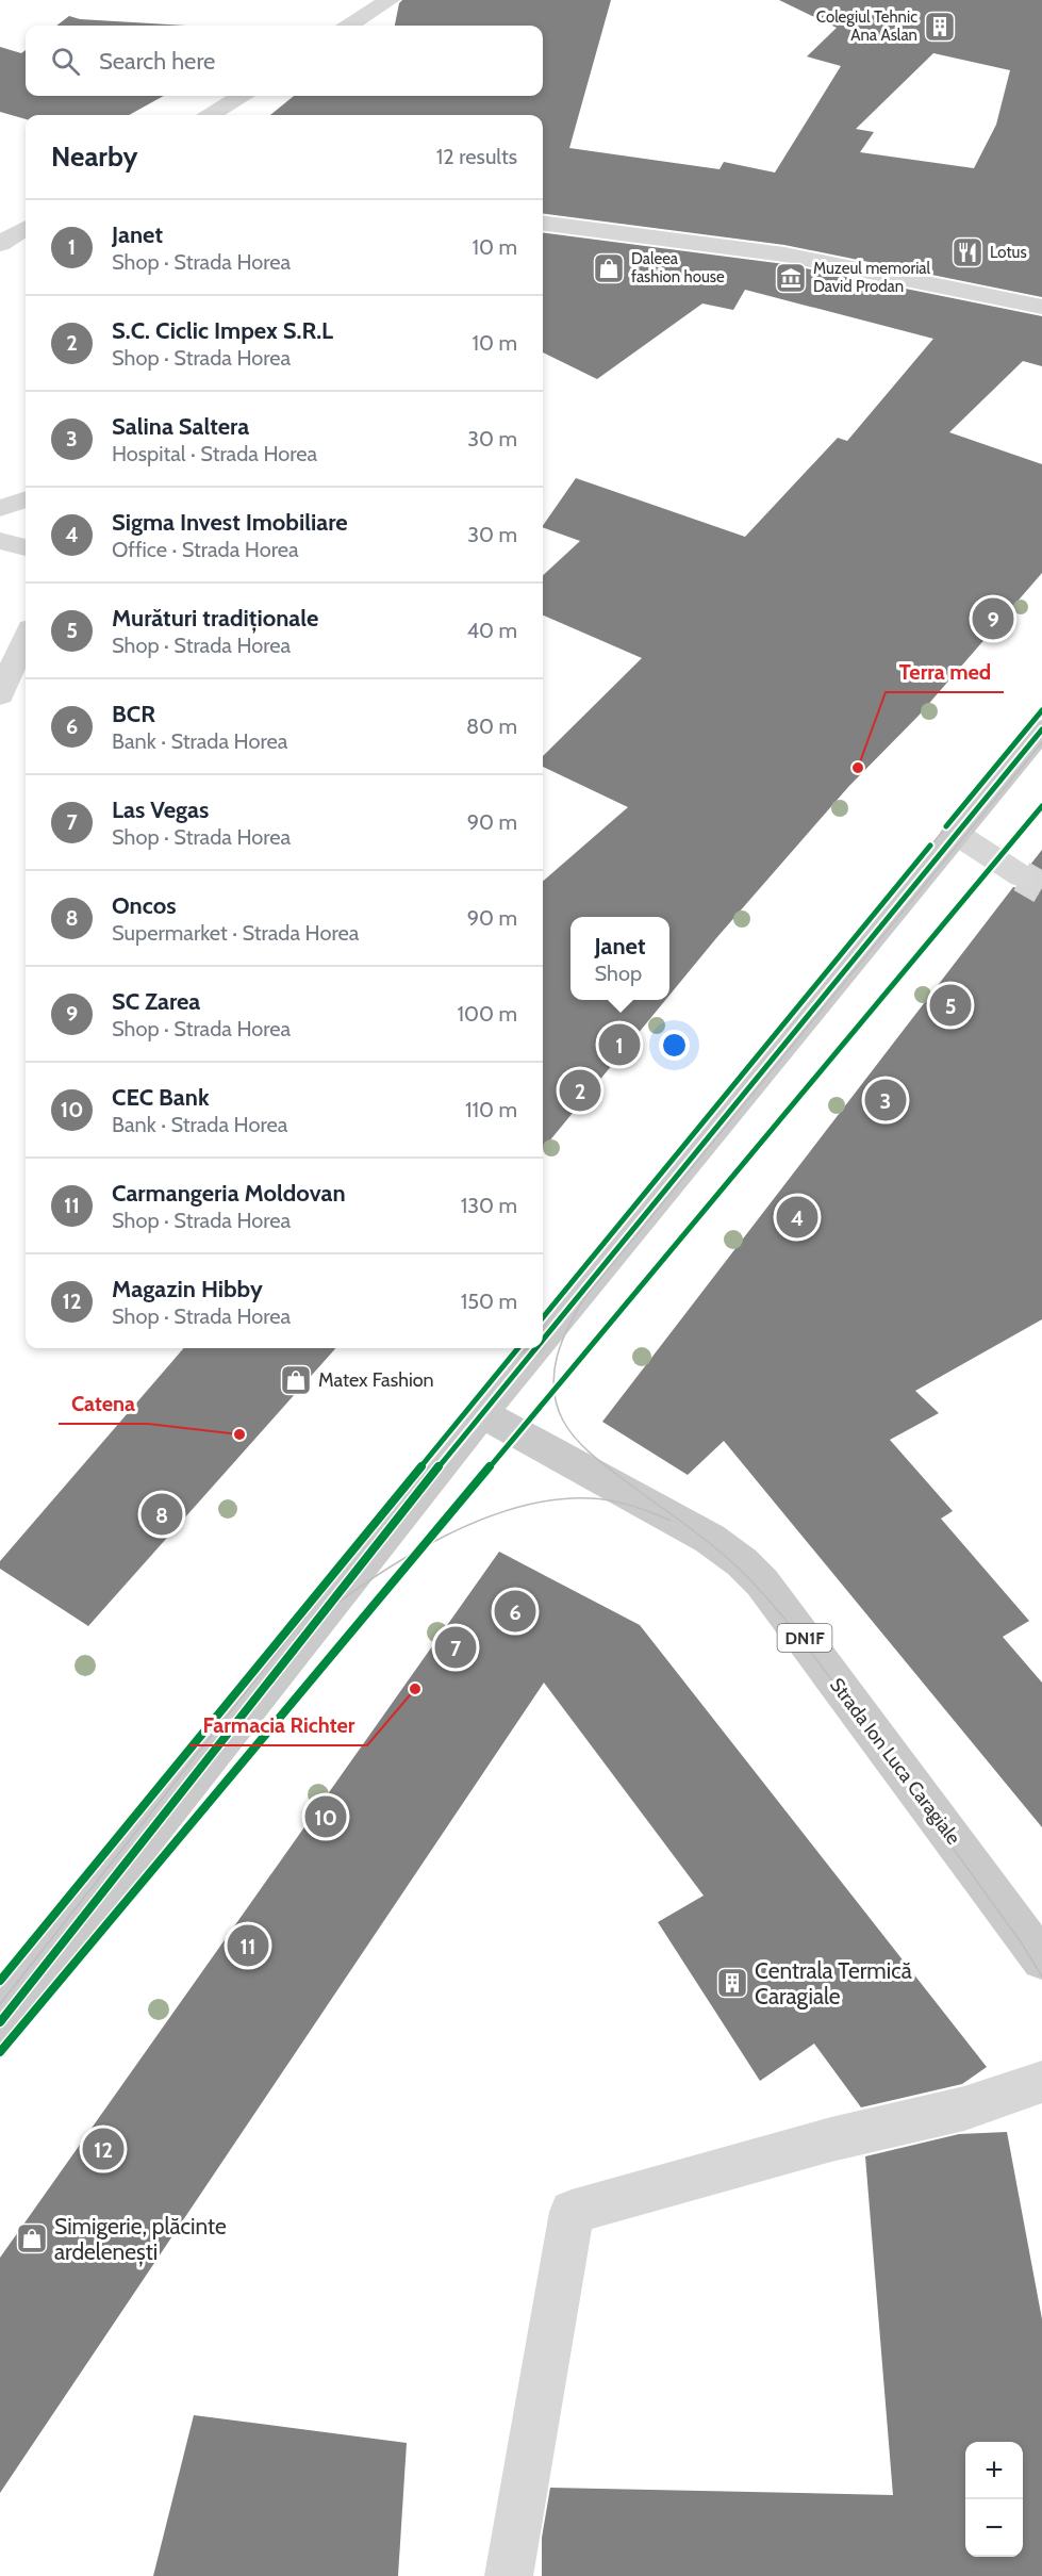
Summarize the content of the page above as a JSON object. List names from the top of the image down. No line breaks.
{"streets":{"main road":["DN1F","Strada Ion Luca Caragiale"]},"places":{"building":["Colegiul Tehnic Ana Aslan","Centrala Termică Caragiale"],"restaurant":["Lotus"],"shop":["Daleea fashion house","Matex Fashion","Simigerie, plăcinte ardelenești"],"museum":["Muzeul memorial David Prodan"],"other":["Terra med","Catena","Farmacia Richter"]},"page":{"search":"Search here","heading":["Nearby","12 results"],"list":[{"mark":"1","name":"Janet","note":"Shop · Strada Horea","value":"10 m"},{"mark":"2","name":"S.C. Ciclic Impex S.R.L","note":"Shop · Strada Horea","value":"10 m"},{"mark":"3","name":"Salina Saltera","note":"Hospital · Strada Horea","value":"30 m"},{"mark":"4","name":"Sigma Invest Imobiliare","note":"Office · Strada Horea","value":"30 m"},{"mark":"5","name":"Murături tradiționale","note":"Shop · Strada Horea","value":"40 m"},{"mark":"6","name":"BCR","note":"Bank · Strada Horea","value":"80 m"},{"mark":"7","name":"Las Vegas","note":"Shop · Strada Horea","value":"90 m"},{"mark":"8","name":"Oncos","note":"Supermarket · Strada Horea","value":"90 m"},{"mark":"9","name":"SC Zarea","note":"Shop · Strada Horea","value":"100 m"},{"mark":"10","name":"CEC Bank","note":"Bank · Strada Horea","value":"110 m"},{"mark":"11","name":"Carmangeria Moldovan","note":"Shop · Strada Horea","value":"130 m"},{"mark":"12","name":"Magazin Hibby","note":"Shop · Strada Horea","value":"150 m"}],"pins":["9","5","1","2","3","4","8","6","7","10","11","12"],"popup":["Janet","Shop"],"map_buttons":["+","−"]}}
